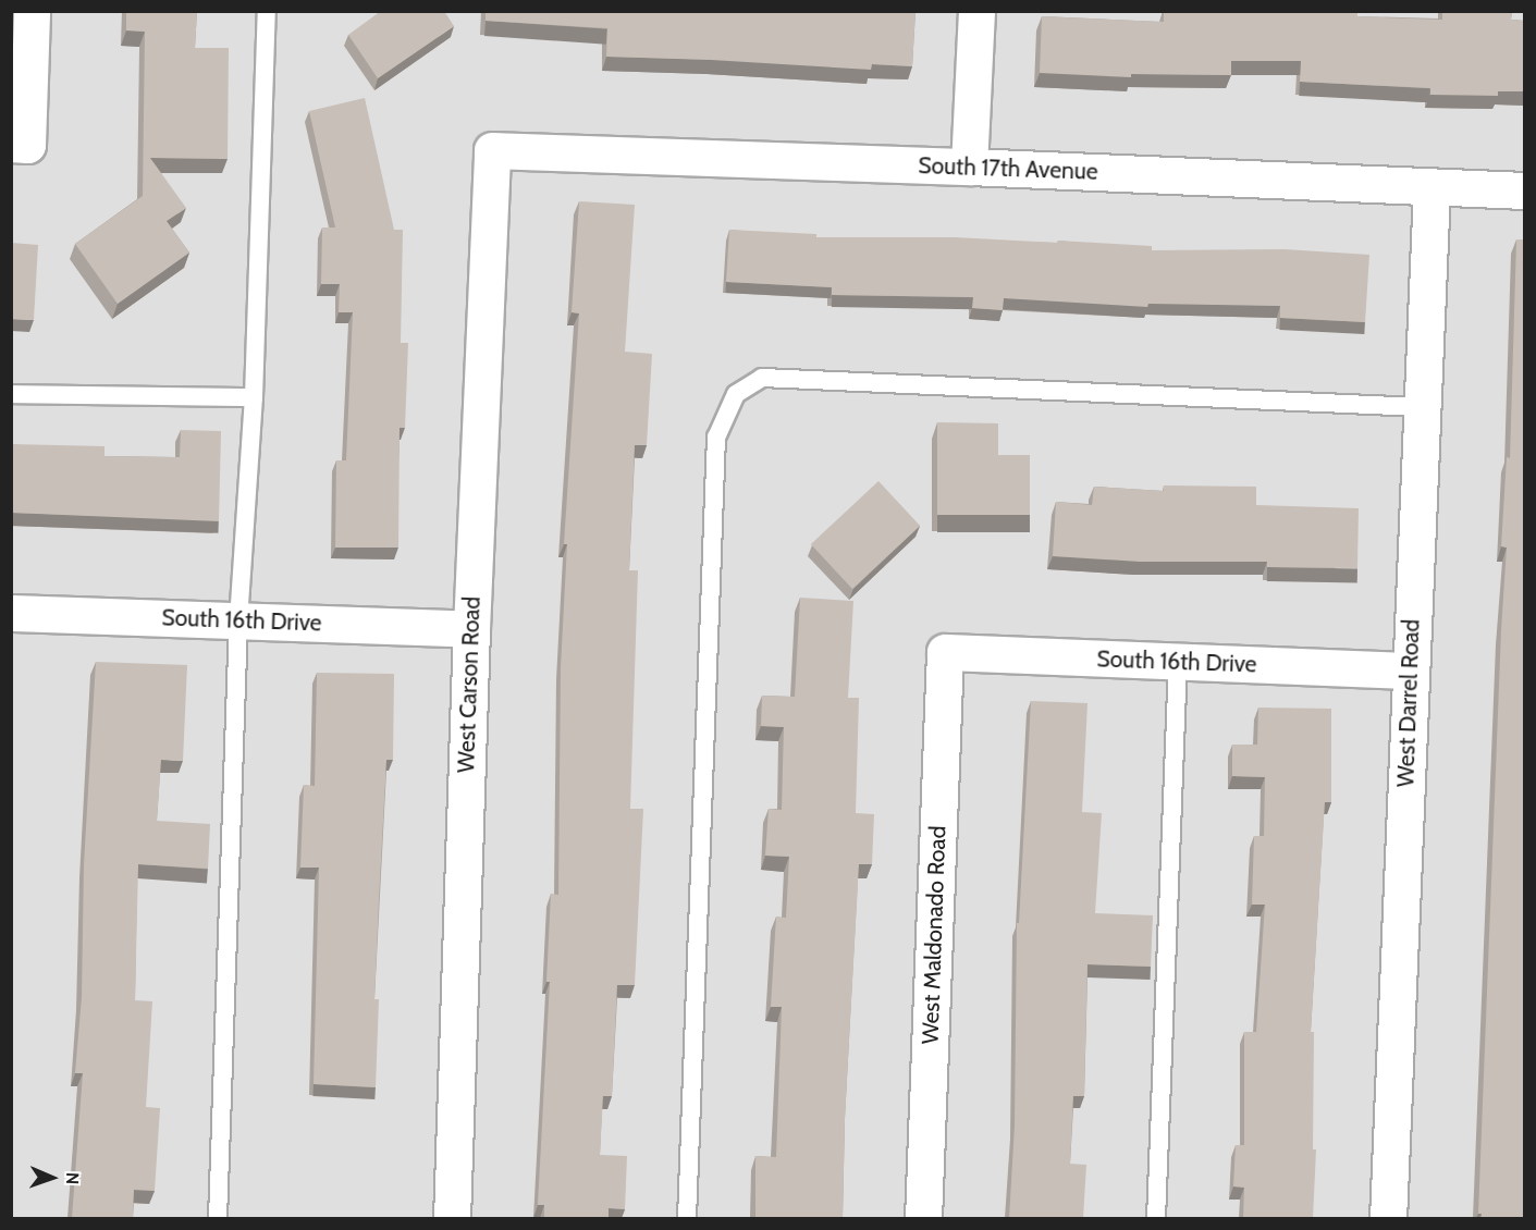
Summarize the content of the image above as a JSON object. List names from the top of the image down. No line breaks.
{"streets":{"street":["South 17th Avenue","South 16th Drive","West Carson Road","West Darrel Road","West Maldonado Road"]},"crossings":[["South 17th Avenue","West Carson Road"],["South 17th Avenue","West Darrel Road"],["South 16th Drive","West Carson Road"],["South 16th Drive","West Darrel Road"],["South 16th Drive","West Maldonado Road"]],"north":"right"}
